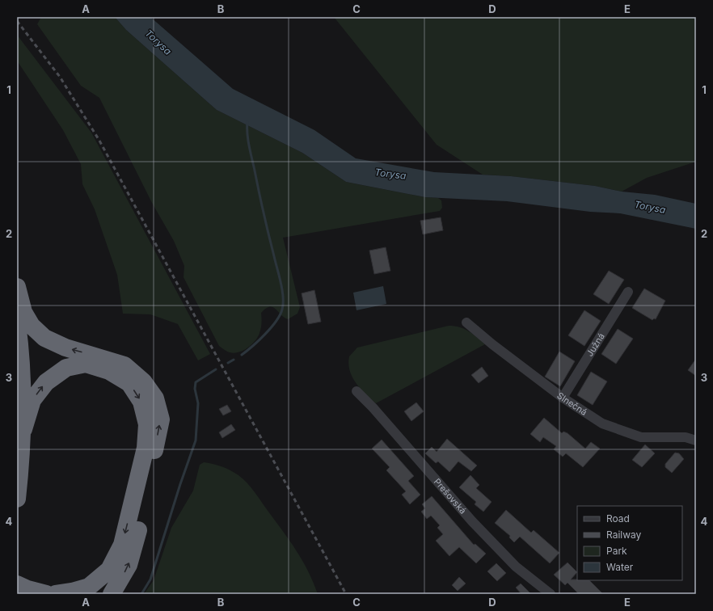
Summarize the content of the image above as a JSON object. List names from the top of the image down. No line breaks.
{"streets":{"street":["Južná","Slnečná","Prešovská"]},"crossings":[["Južná","Slnečná"]],"water":["Torysa"],"legend":["Road","Railway","Park","Water"],"grid":{"columns":["A","B","C","D","E"],"rows":["1","2","3","4"]}}
